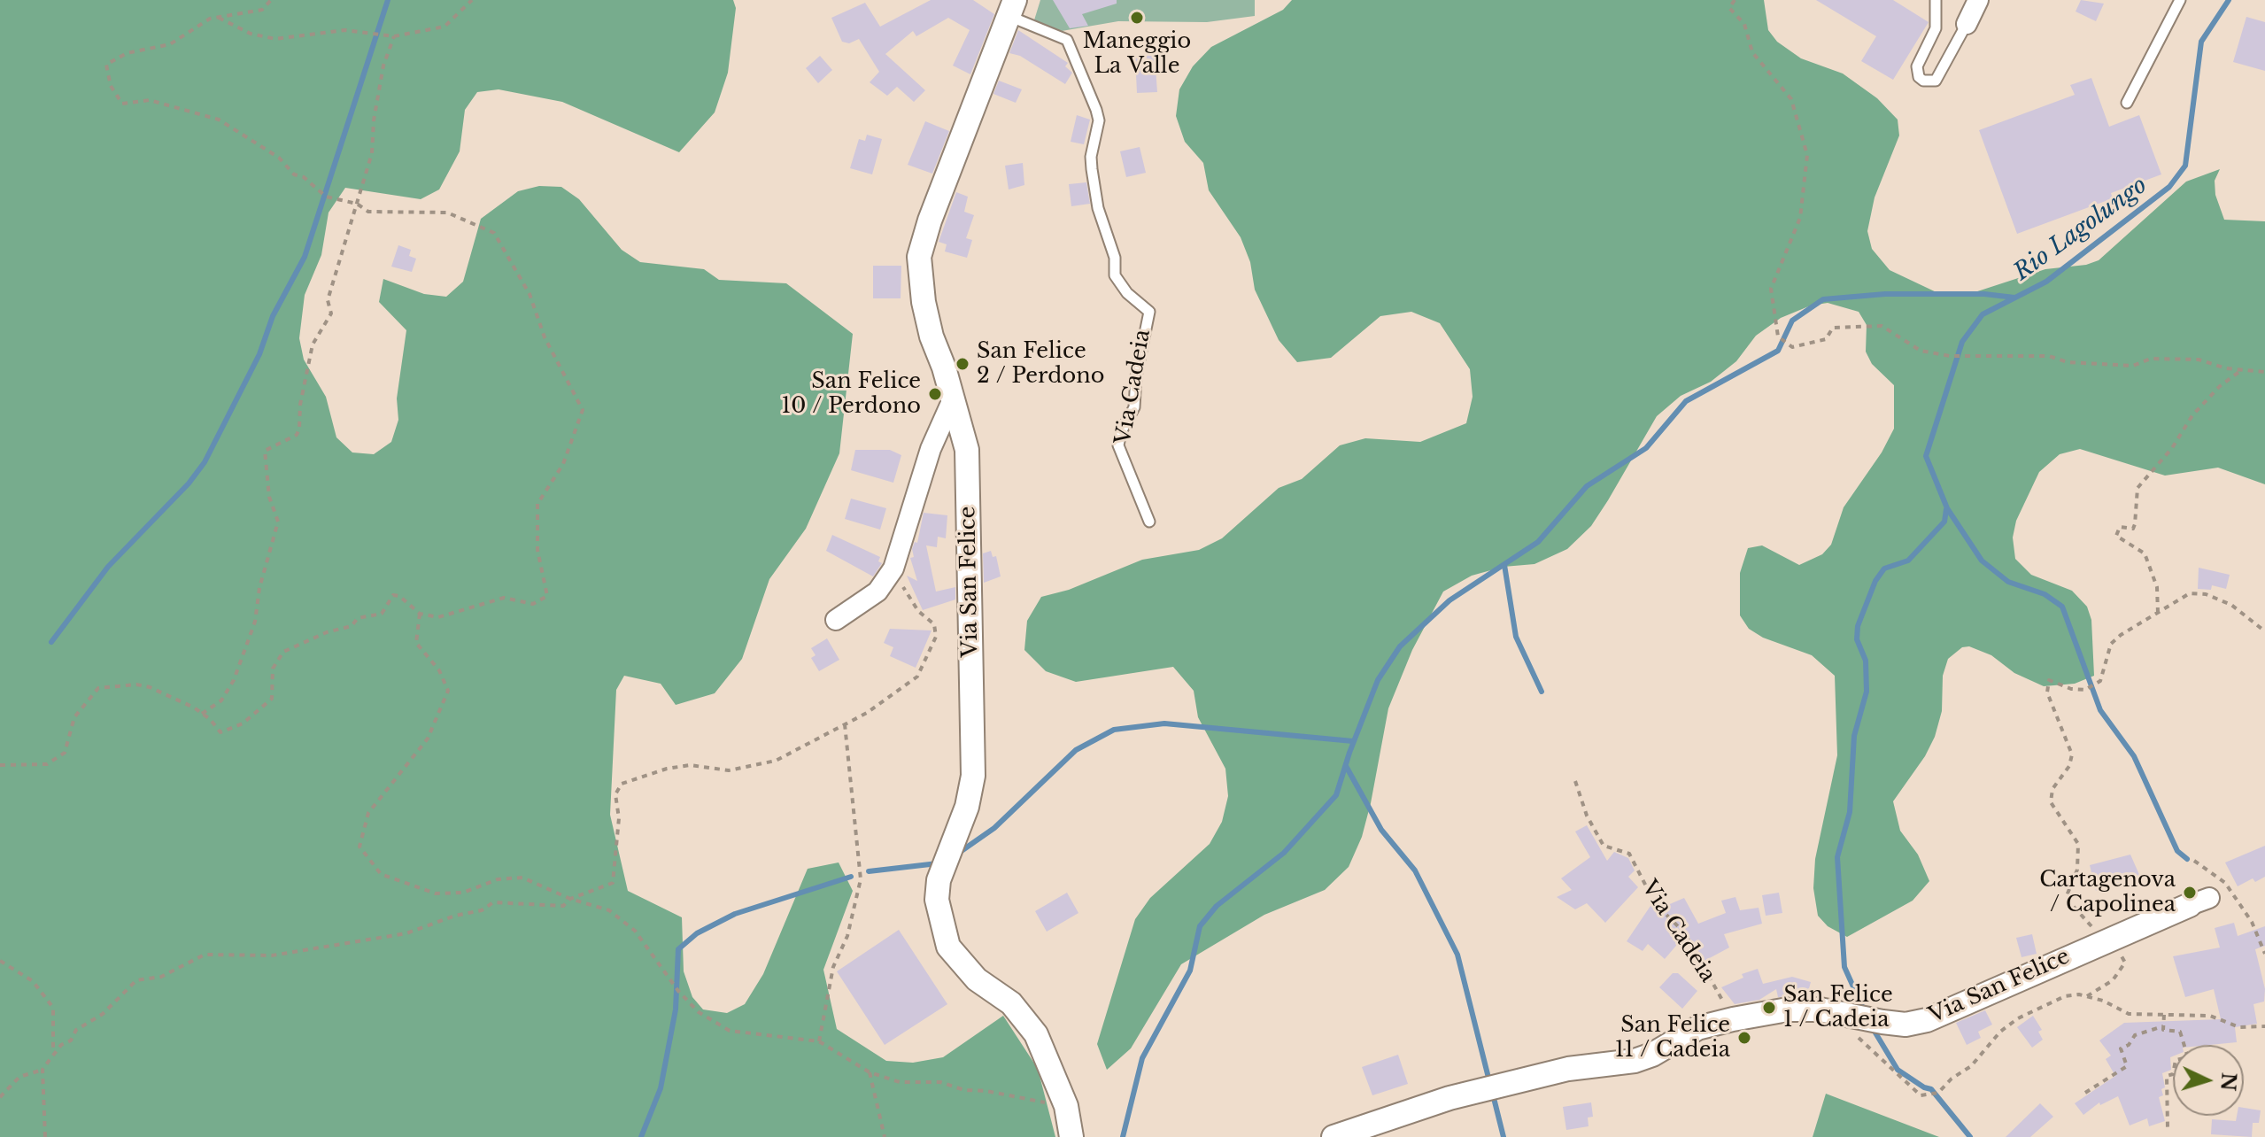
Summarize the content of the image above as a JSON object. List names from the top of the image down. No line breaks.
{"streets":{"street":["Via San Felice"],"lane":["Via Cadeia"]},"crossings":[["Via Cadeia","Via San Felice"]],"water":["Rio Lagolungo"],"places":["Maneggio La Valle","San Felice 2 / Perdono","San Felice 10 / Perdono","Cartagenova / Capolinea","San Felice 1 / Cadeia","San Felice 11 / Cadeia"],"north":"right"}
